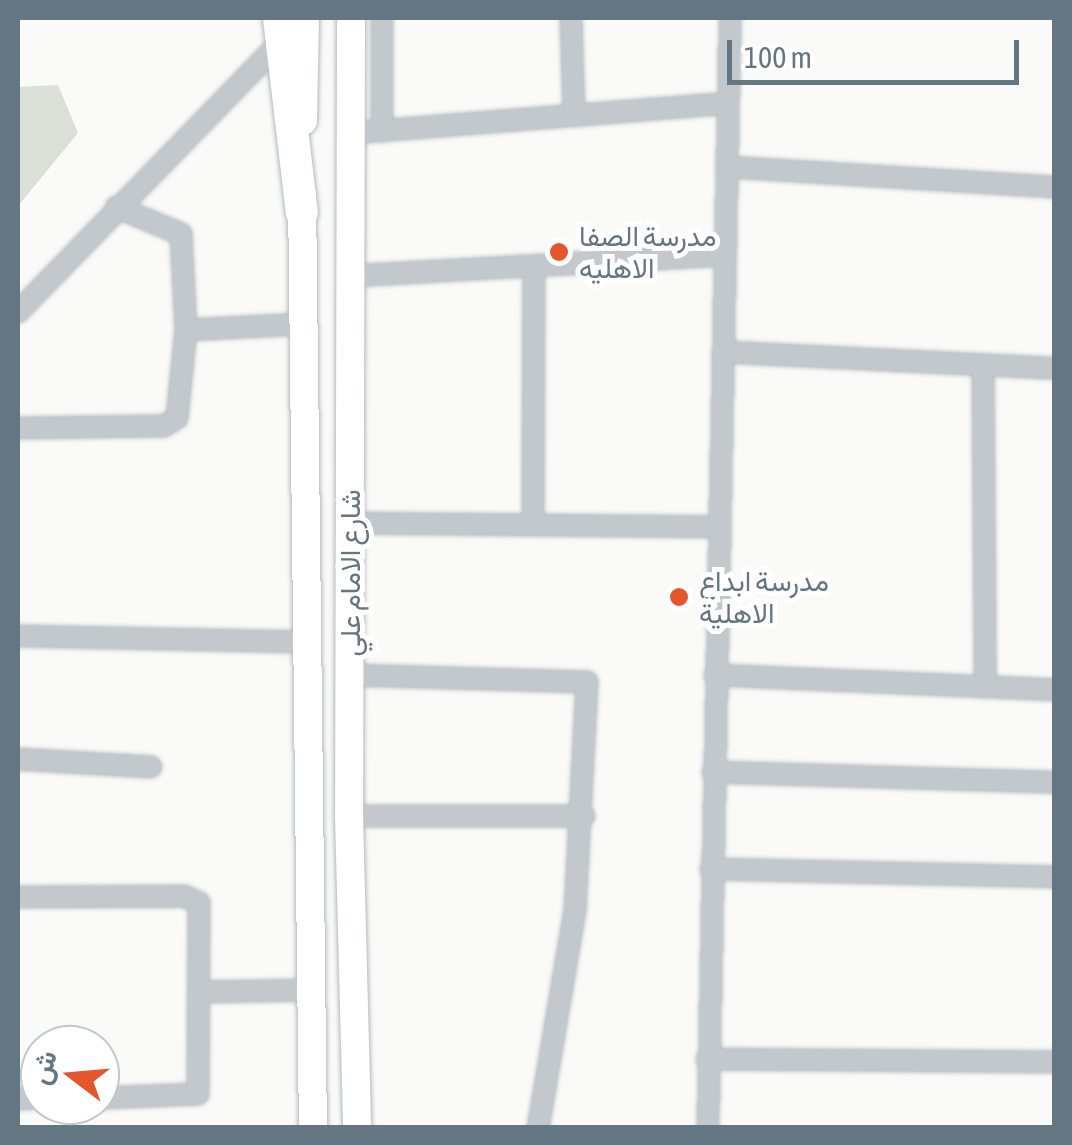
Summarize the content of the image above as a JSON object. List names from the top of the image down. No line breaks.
{"streets":{"main road":["شارع الامام علي"]},"places":["مدرسة الصفا الاهليه","مدرسة ابداع الاهلية"],"scale_bar":"100 m","north":"left"}
